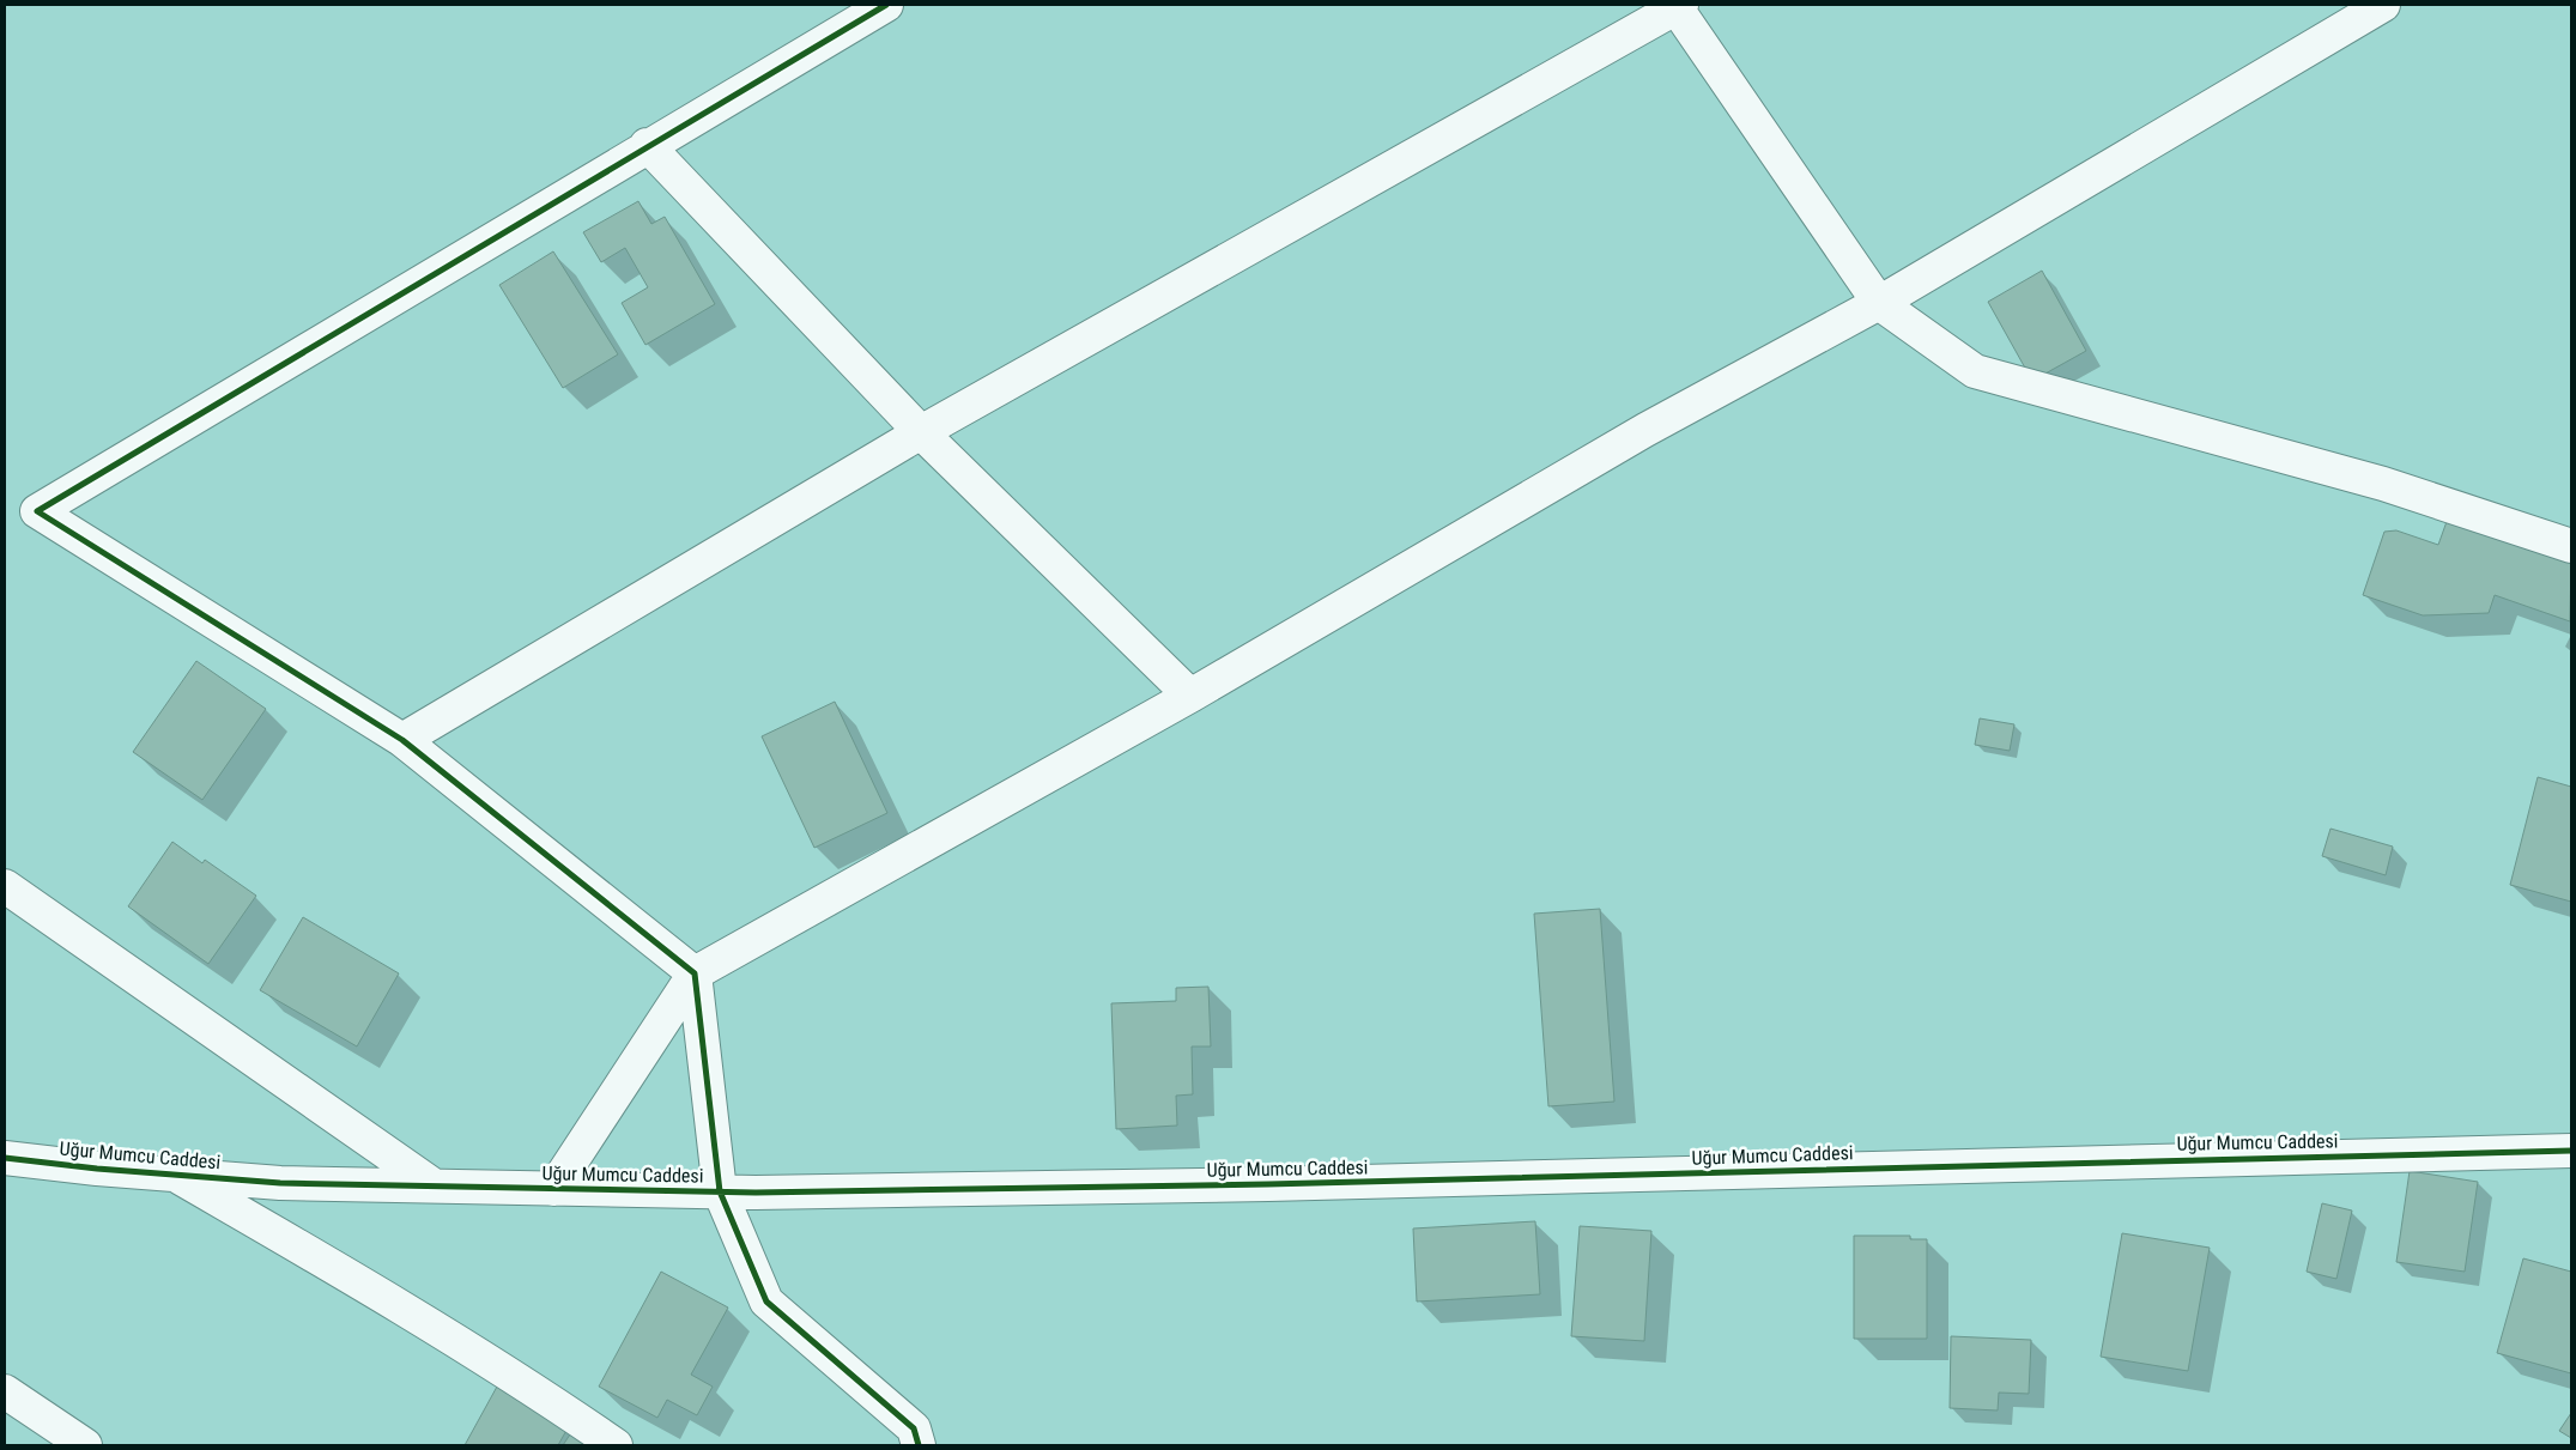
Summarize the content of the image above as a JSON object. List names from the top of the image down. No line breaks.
{"streets":{"street":["Uğur Mumcu Caddesi"]}}
